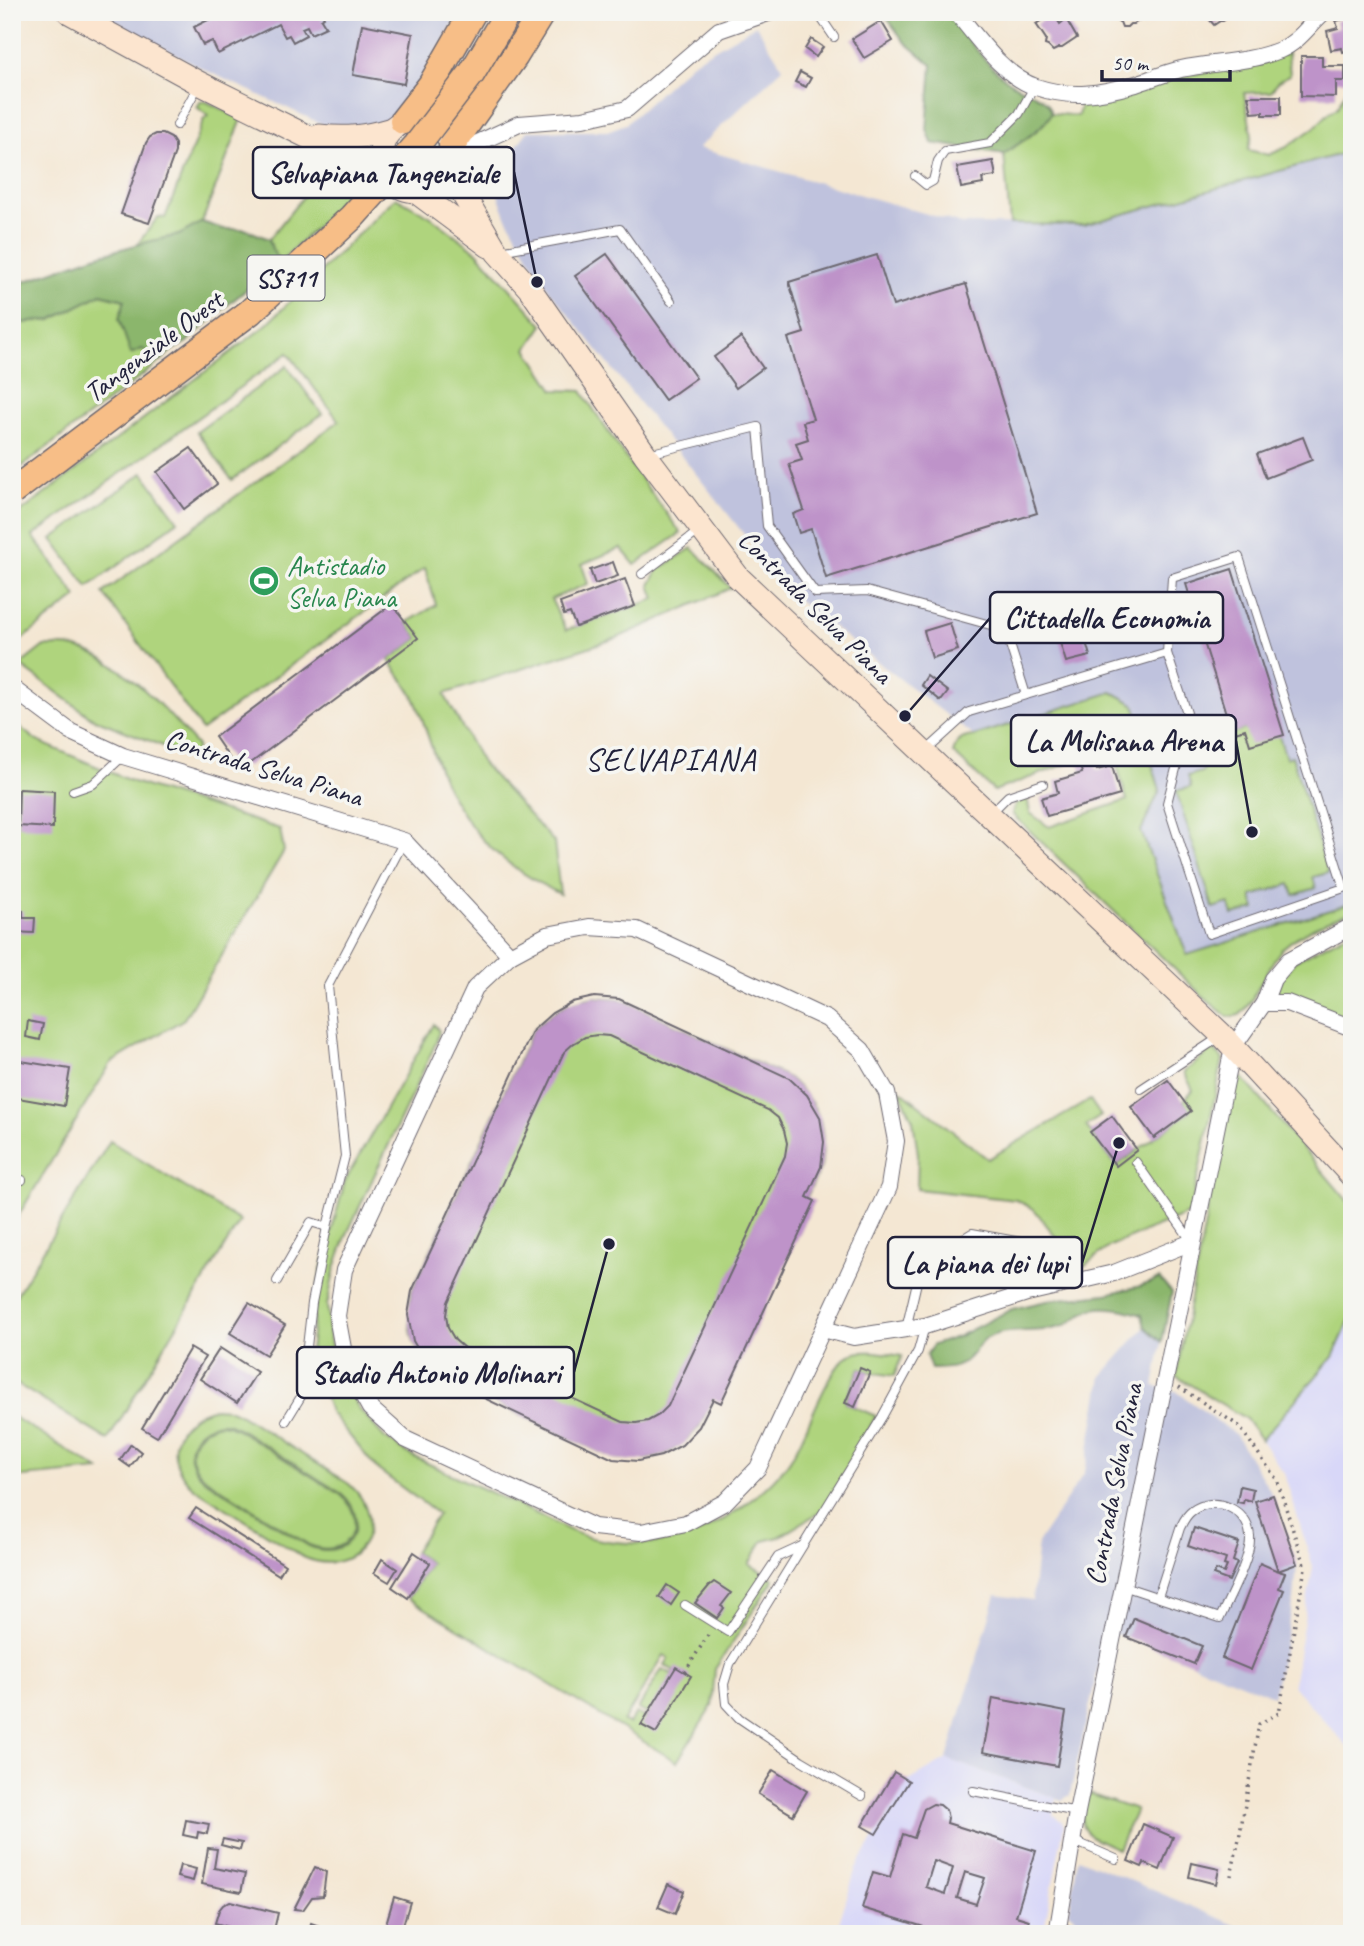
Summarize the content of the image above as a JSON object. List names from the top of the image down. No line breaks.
{"streets":{"main road":["SS711","Tangenziale Ovest"],"street":["Contrada Selva Piana"]},"districts":["SELVAPIANA"],"places":{"other":["Selvapiana Tangenziale","Cittadella Economia","La Molisana Arena","La piana dei lupi","Stadio Antonio Molinari"],"sports":["Antistadio Selva Piana"]},"scale_bar":"50 m"}
